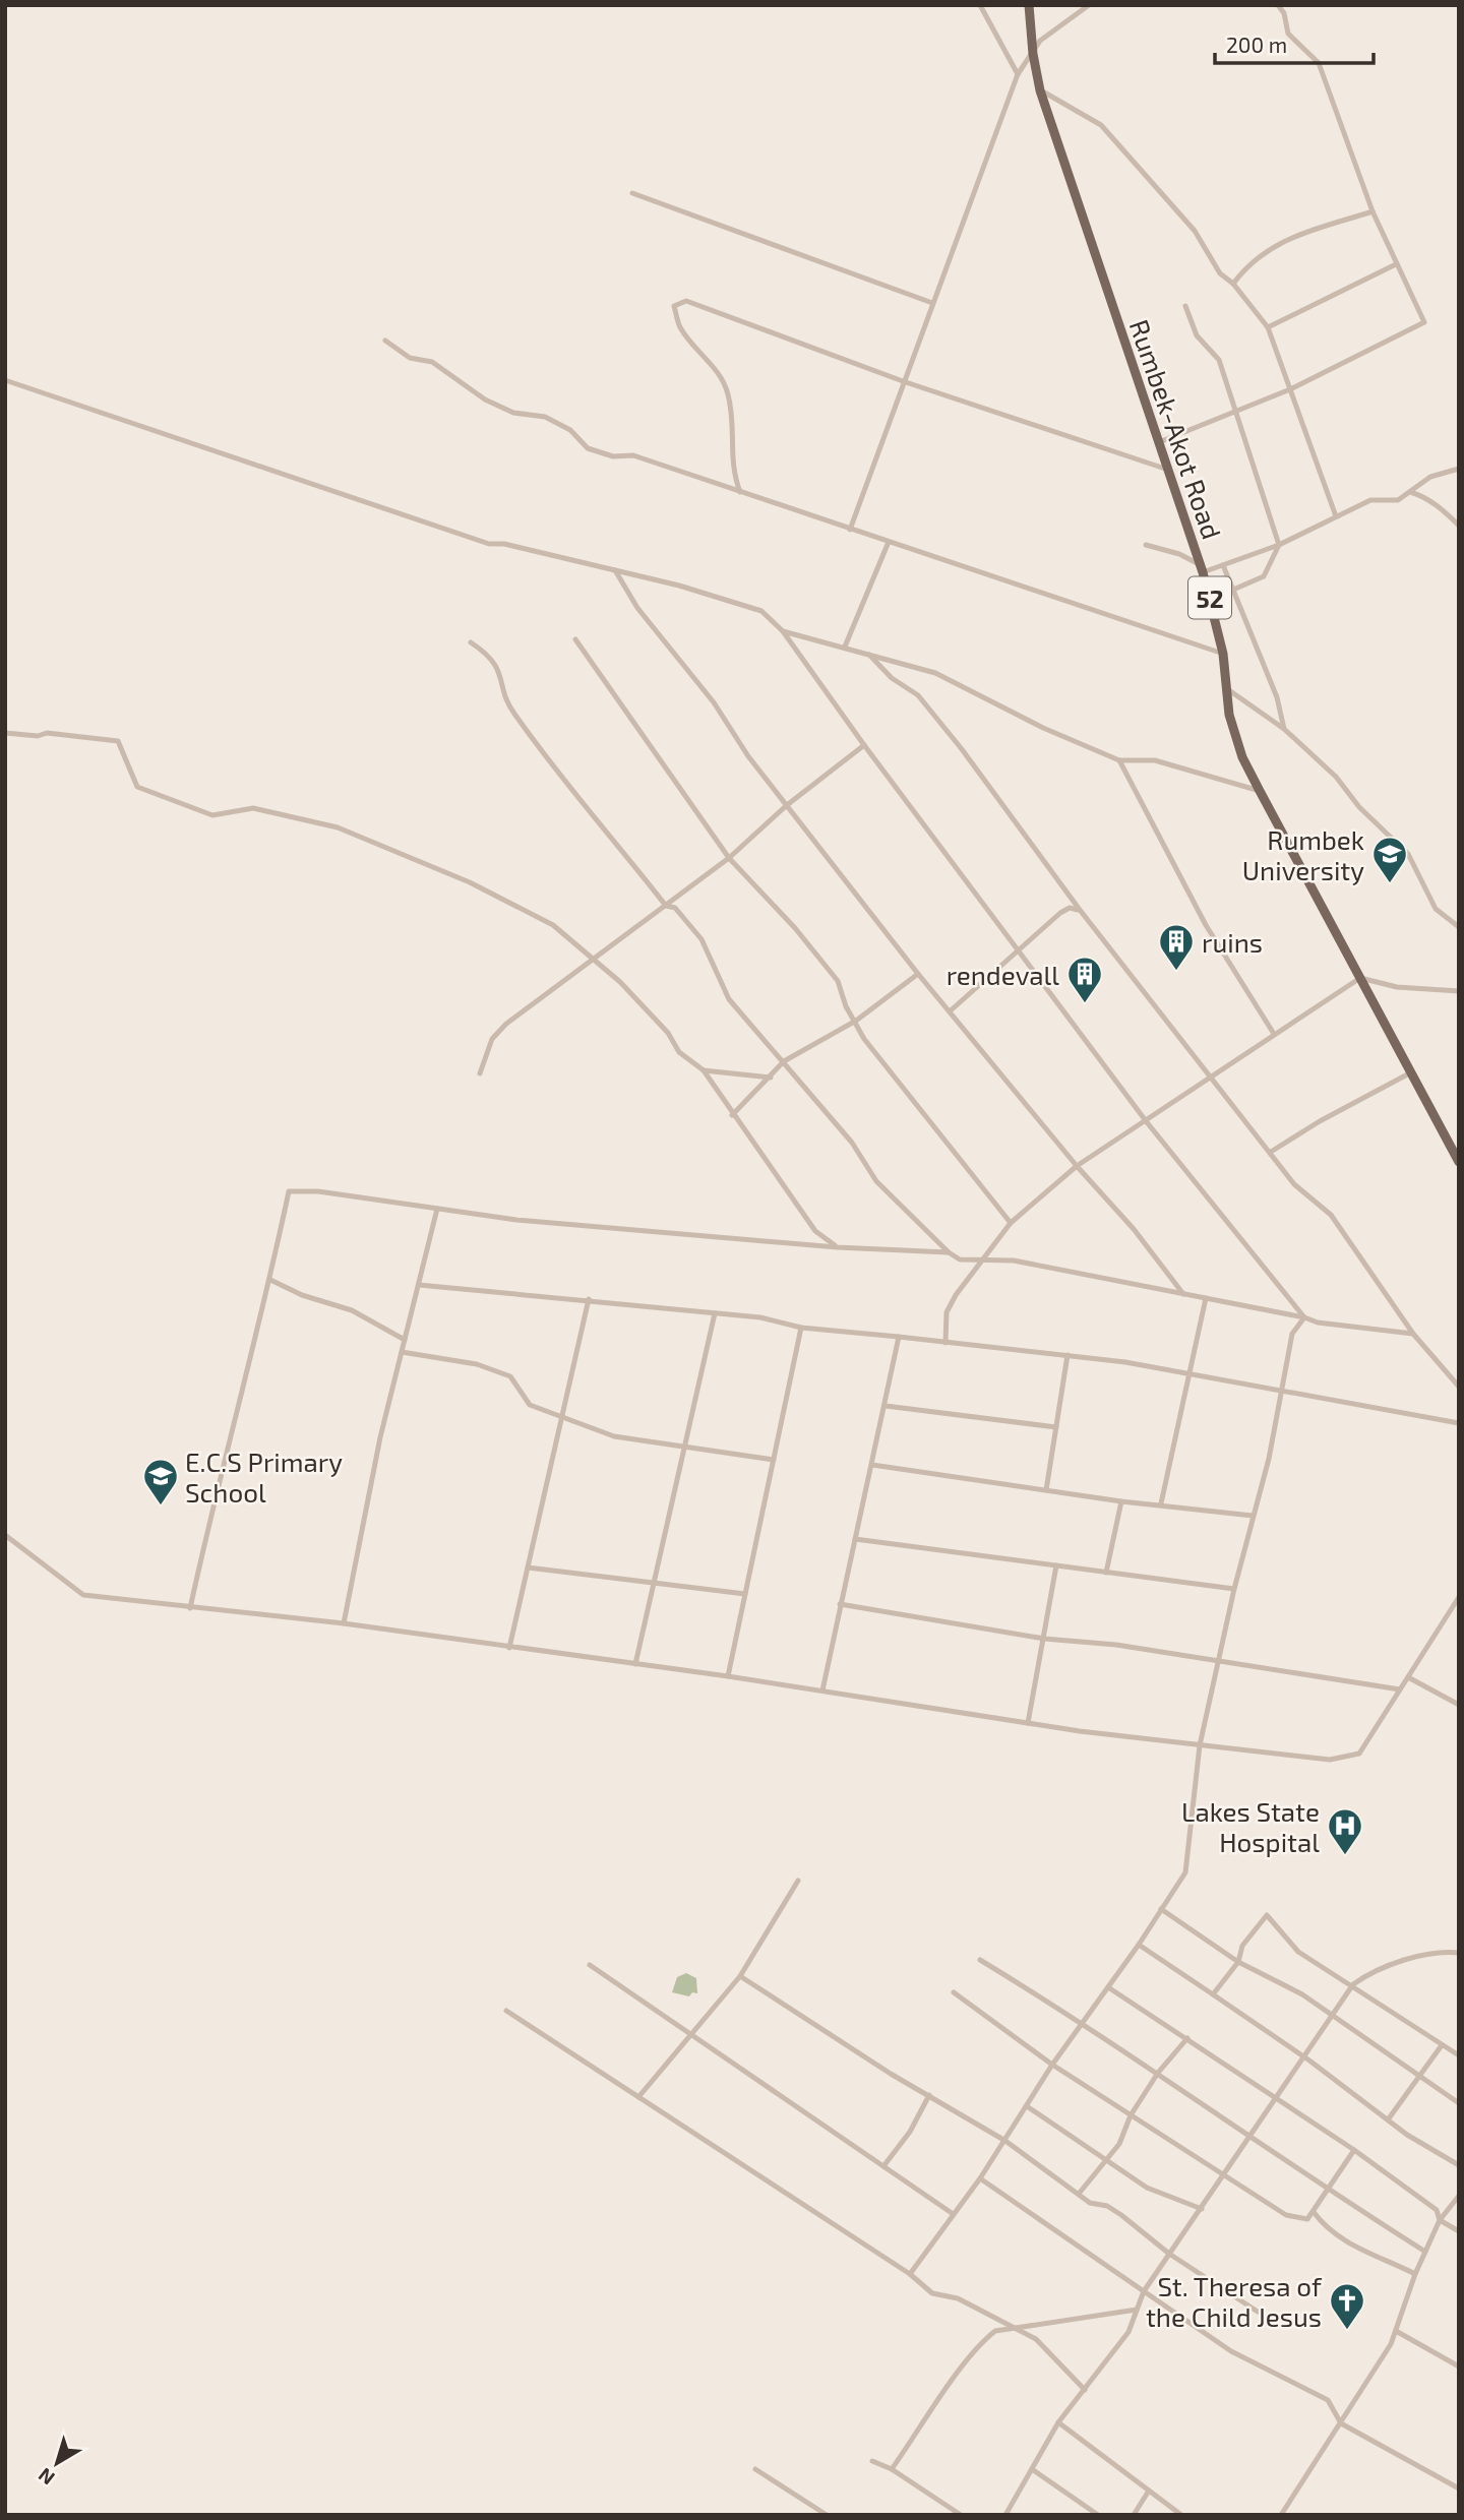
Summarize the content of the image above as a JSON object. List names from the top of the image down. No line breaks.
{"streets":{"main road":["Rumbek-Akot Road","52"]},"places":{"school or university":["Rumbek University","E.C.S Primary School"],"building":["ruins","rendevall"],"hospital":["Lakes State Hospital"],"church":["St. Theresa of the Child Jesus"]},"scale_bar":"200 m","north":"bottom left"}
